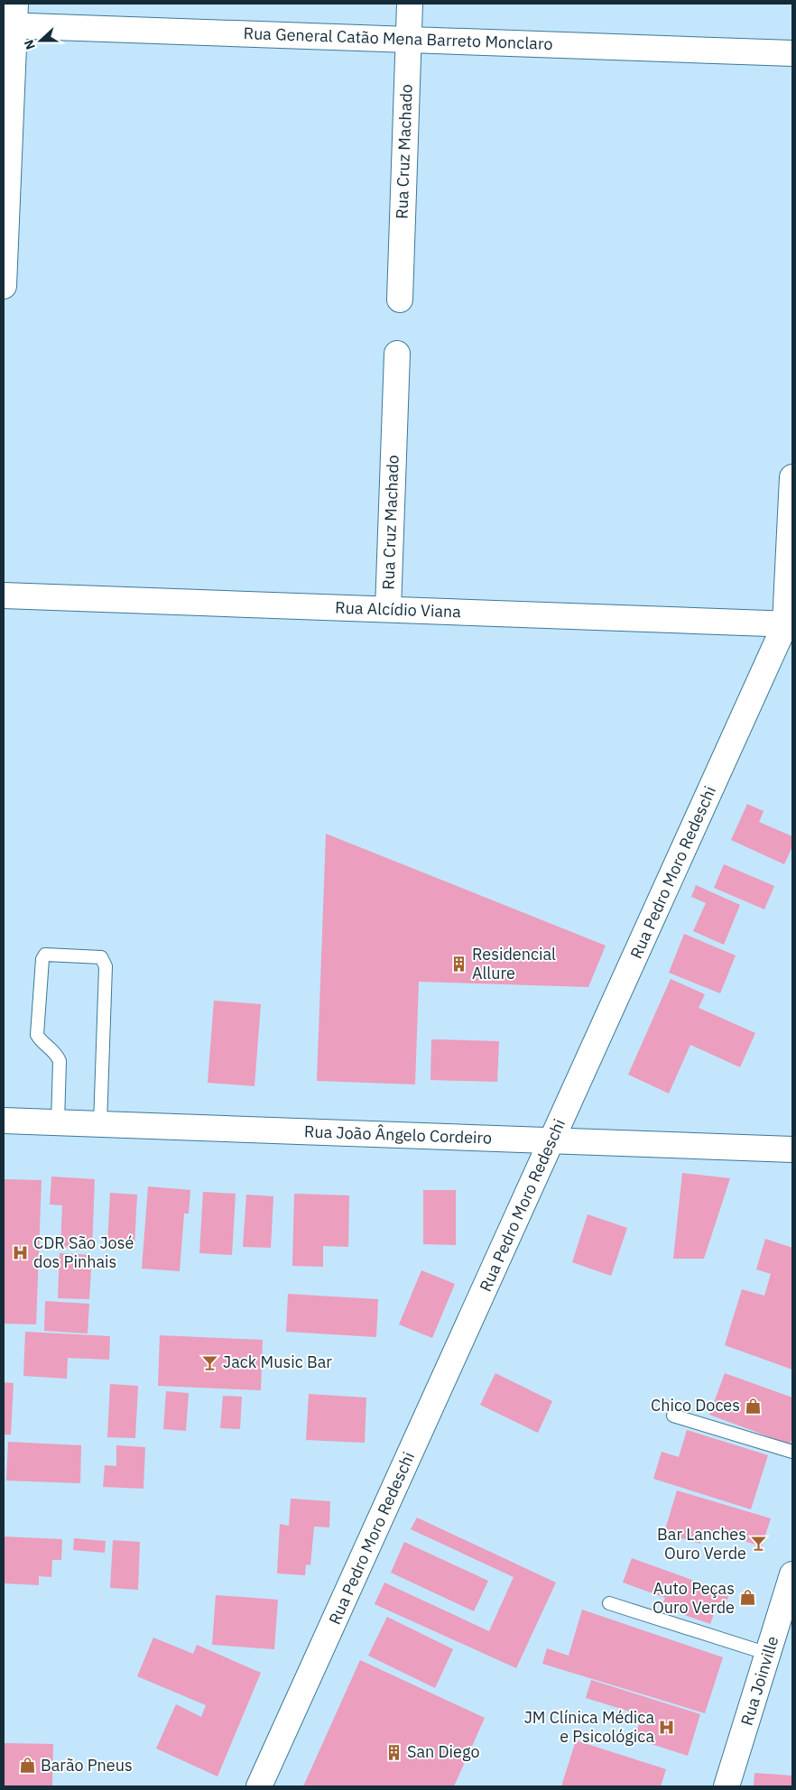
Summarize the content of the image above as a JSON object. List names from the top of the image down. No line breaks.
{"streets":{"street":["Rua General Catão Mena Barreto Monclaro","Rua Cruz Machado","Rua Alcídio Viana","Rua Pedro Moro Redeschi","Rua João Ângelo Cordeiro","Rua Joinville"]},"crossings":[["Rua General Catão Mena Barreto Monclaro","Rua Cruz Machado"],["Rua Cruz Machado","Rua Alcídio Viana"],["Rua Alcídio Viana","Rua Pedro Moro Redeschi"],["Rua Pedro Moro Redeschi","Rua João Ângelo Cordeiro"]],"places":{"building":["Residencial Allure","San Diego"],"hospital":["CDR São José dos Pinhais","JM Clínica Médica e Psicológica"],"bar":["Jack Music Bar","Bar Lanches Ouro Verde"],"shop":["Chico Doces","Auto Peças Ouro Verde","Barão Pneus"]},"north":"left"}
